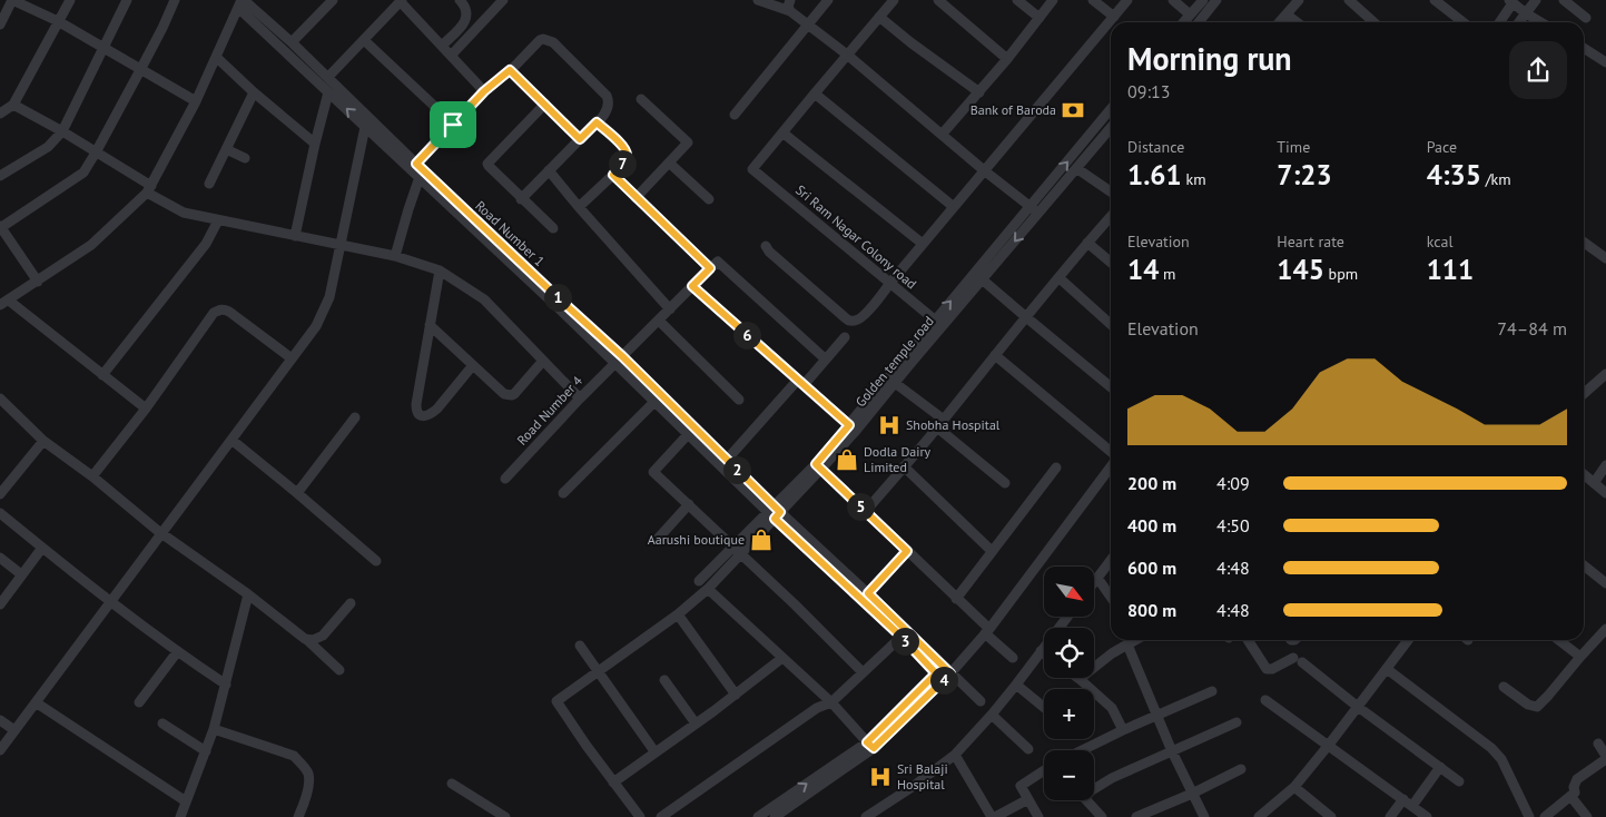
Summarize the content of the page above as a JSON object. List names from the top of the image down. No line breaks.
{"streets":{"street":["Road Number 1","Sri Ram Nagar Colony road","Golden temple road","Road Number 4"]},"crossings":[["Road Number 1","Golden temple road"],["Road Number 1","Road Number 4"],["Sri Ram Nagar Colony road","Golden temple road"]],"places":{"bank":["Bank of Baroda"],"hospital":["Shobha Hospital","Sri Balaji Hospital"],"shop":["Dodla Dairy Limited","Aarushi boutique"]},"north":"bottom right","page":{"heading":["Morning run","09:13"],"stats":[["Distance","1.61 km"],["Time","7:23"],["Pace","4:35 /km"],["Elevation","14 m"],["Heart rate","145 bpm"],["kcal","111"]],"pins":["7","1","6","2","5","3","4"],"chart":["Elevation","74–84 m"],"list":[{"name":"200 m","note":"4:09"},{"name":"400 m","note":"4:50"},{"name":"600 m","note":"4:48"},{"name":"800 m","note":"4:48"}],"map_buttons":["+","−"]}}
